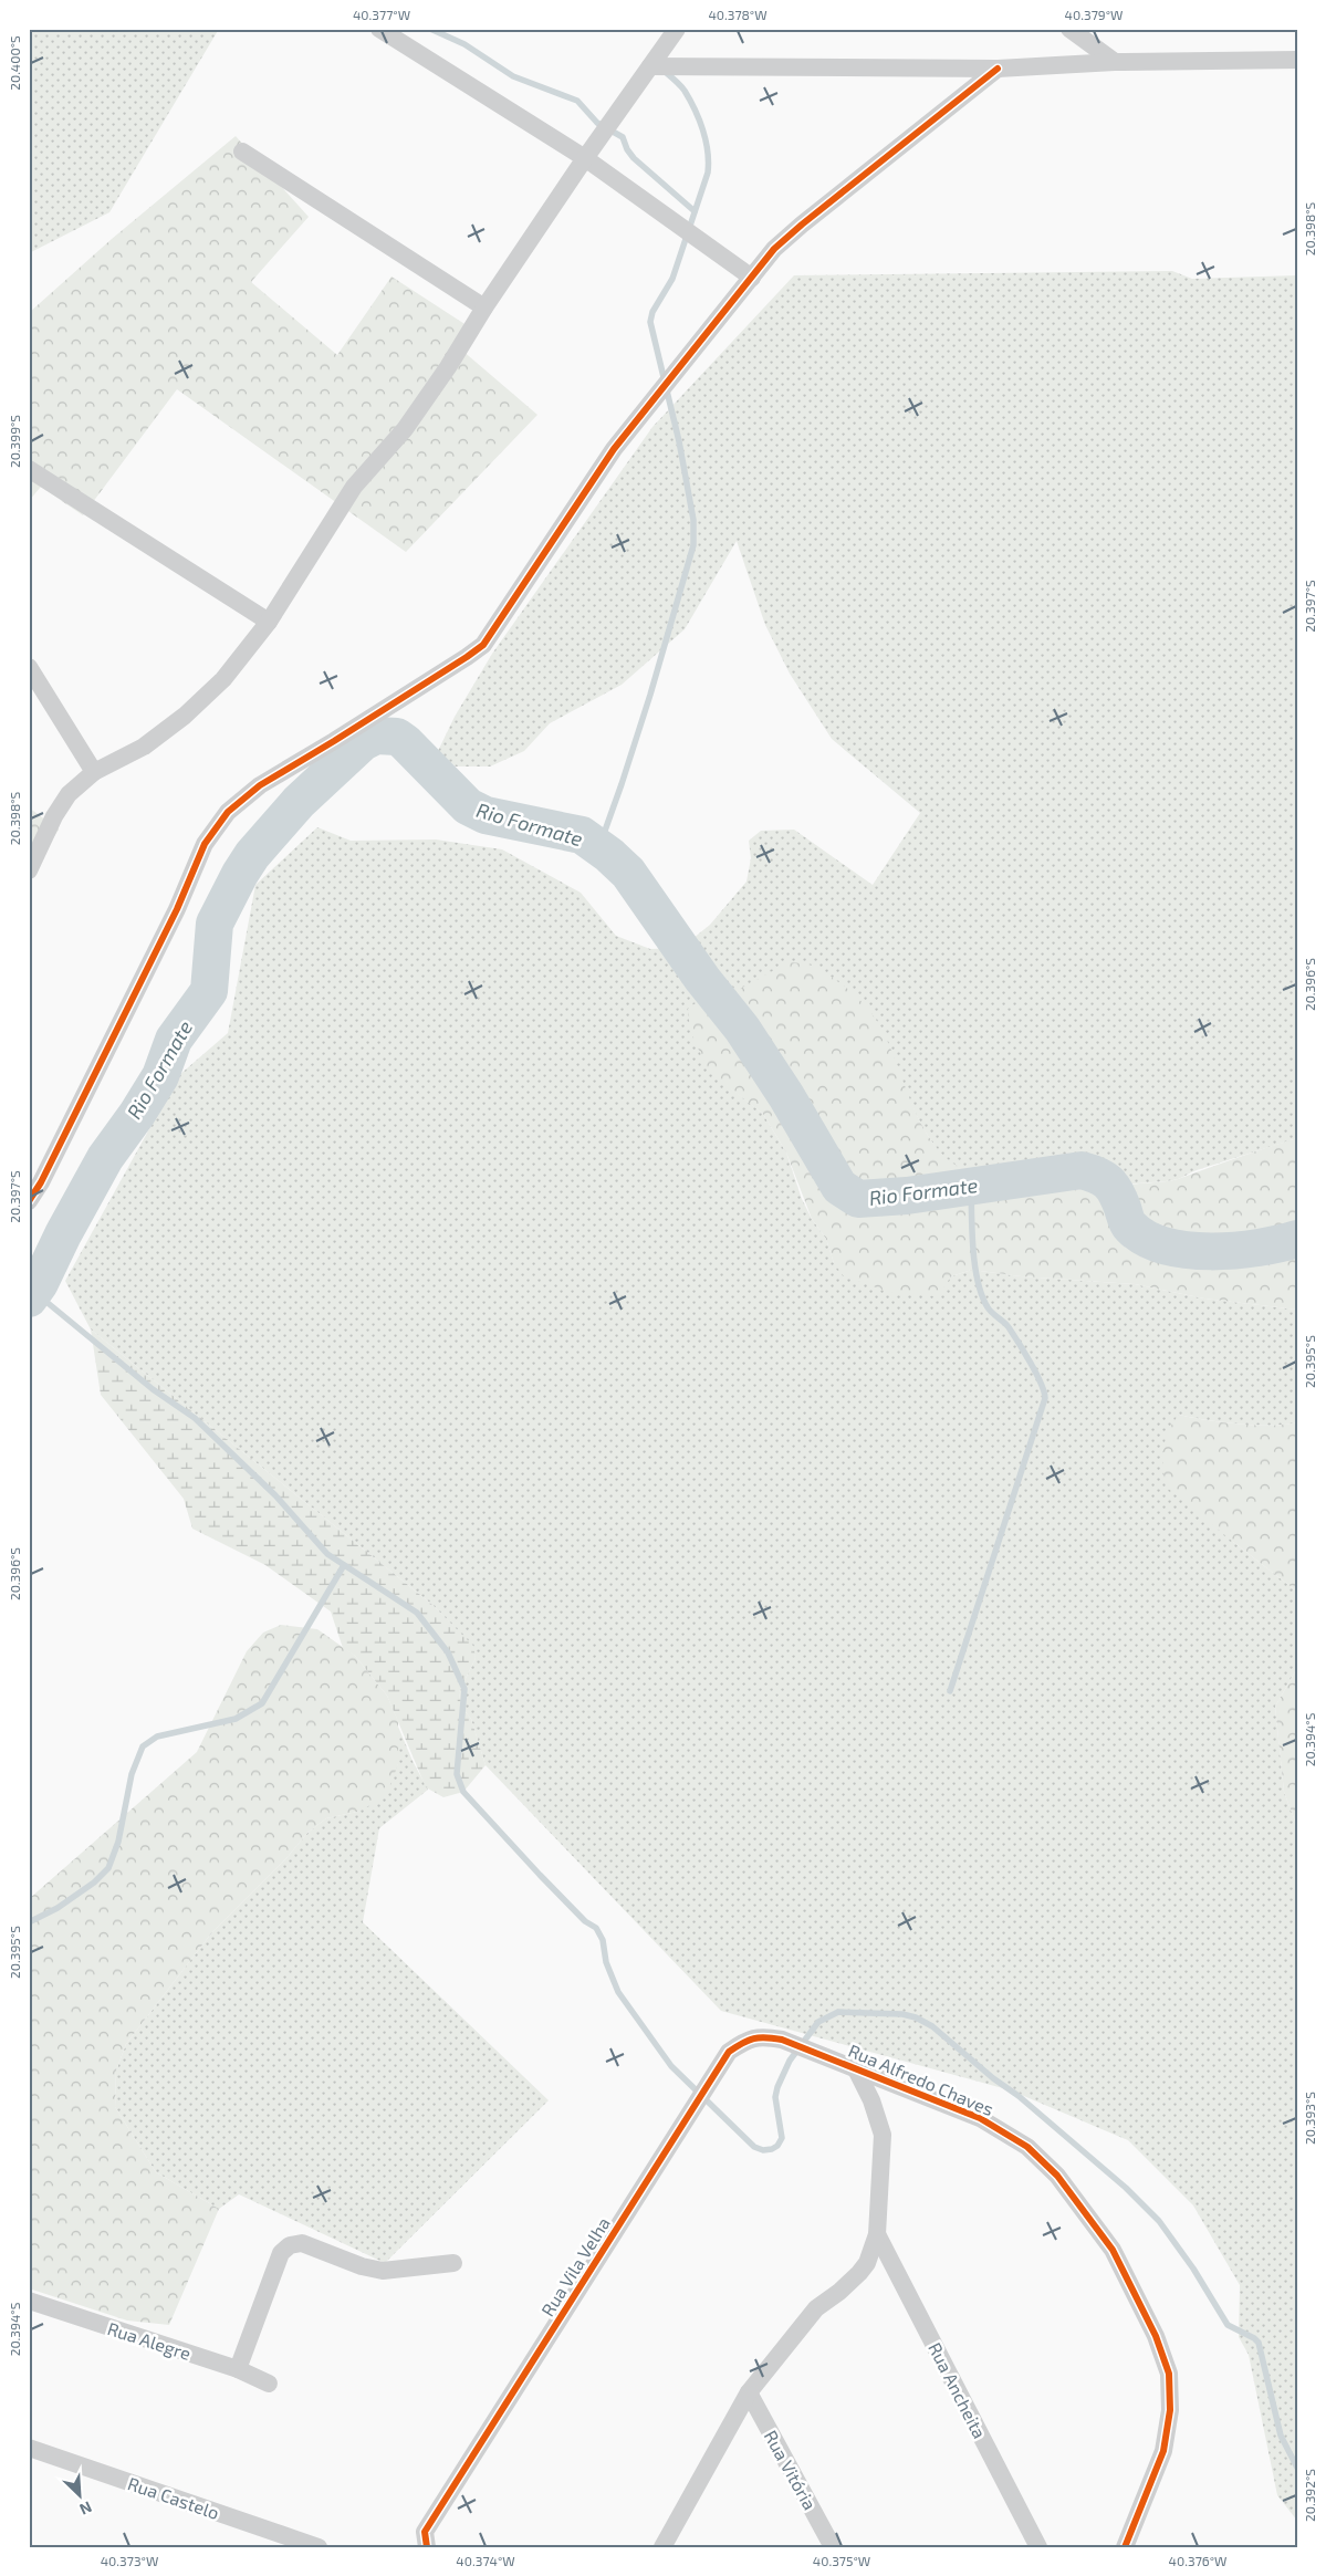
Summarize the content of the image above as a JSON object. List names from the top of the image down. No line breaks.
{"streets":{"street":["Rua Alfredo Chaves","Rua Vila Velha","Rua Alegre","Rua Ancheita","Rua Vitória","Rua Castelo"]},"crossings":[["Rua Alfredo Chaves","Rua Vila Velha"]],"water":["Rio Formate"],"north":"bottom right","coordinates":["40.377°W","40.378°W","40.379°W","20.400°S","20.398°S","20.399°S","20.397°S","20.396°S","20.395°S","20.394°S","20.393°S","20.392°S","40.373°W","40.374°W","40.375°W","40.376°W"]}
